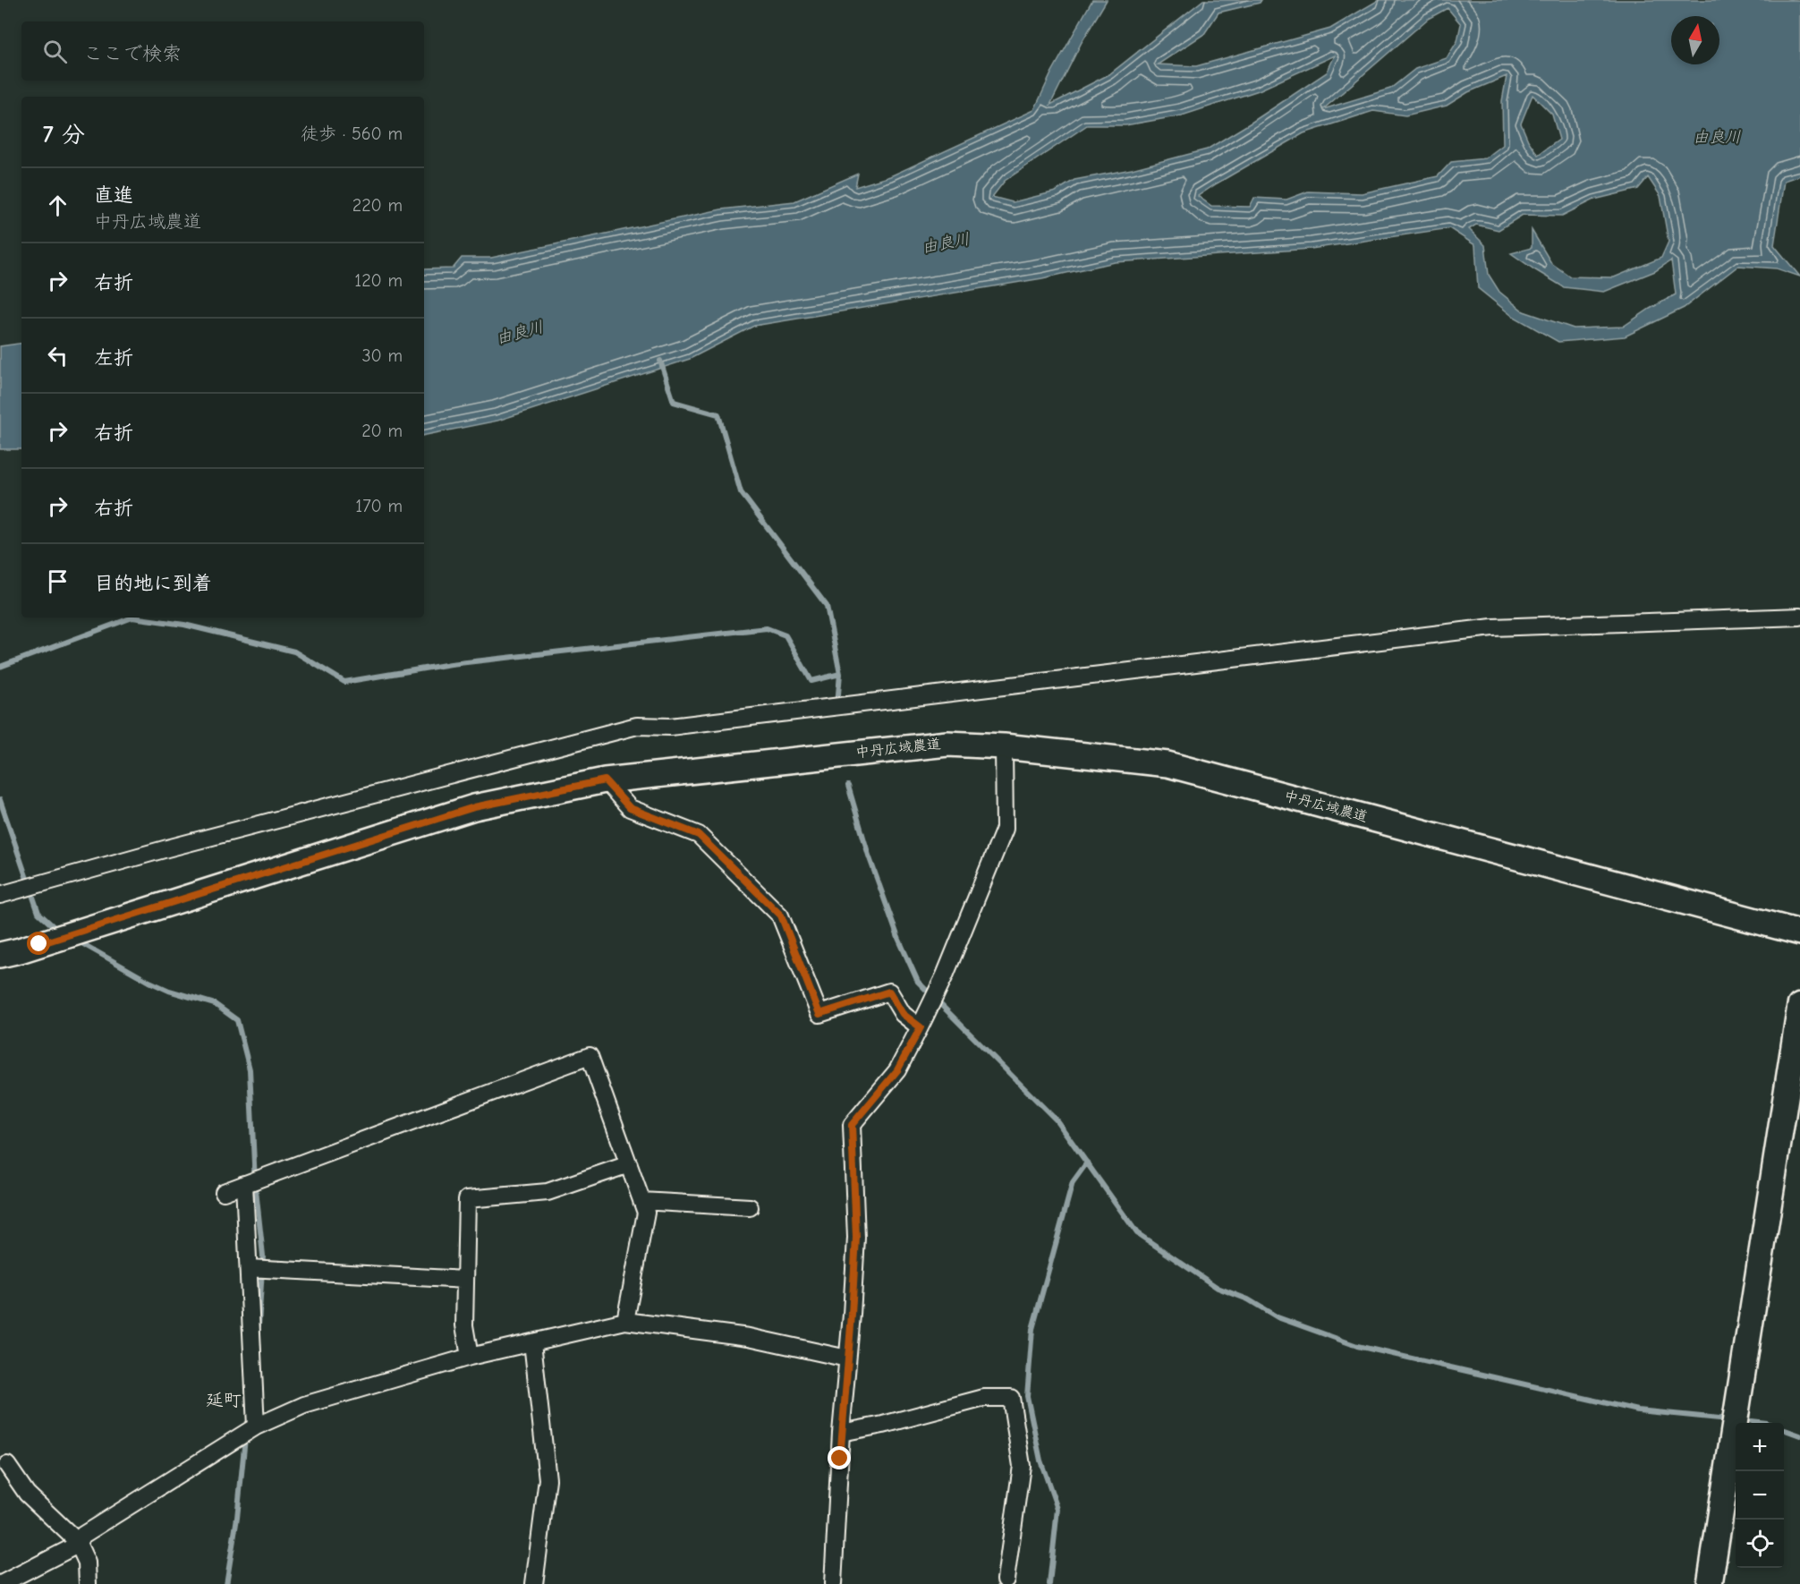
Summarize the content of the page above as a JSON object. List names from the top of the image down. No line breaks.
{"streets":{"street":["中丹広域農道"]},"districts":["延町"],"water":["由良川"],"north":"top","page":{"search":"ここで検索","heading":["7 分","徒歩 · 560 m"],"list":[["直進","中丹広域農道","220 m"],["右折","120 m"],["左折","30 m"],["右折","20 m"],["右折","170 m"],"目的地に到着"],"map_buttons":["+","−"]}}
